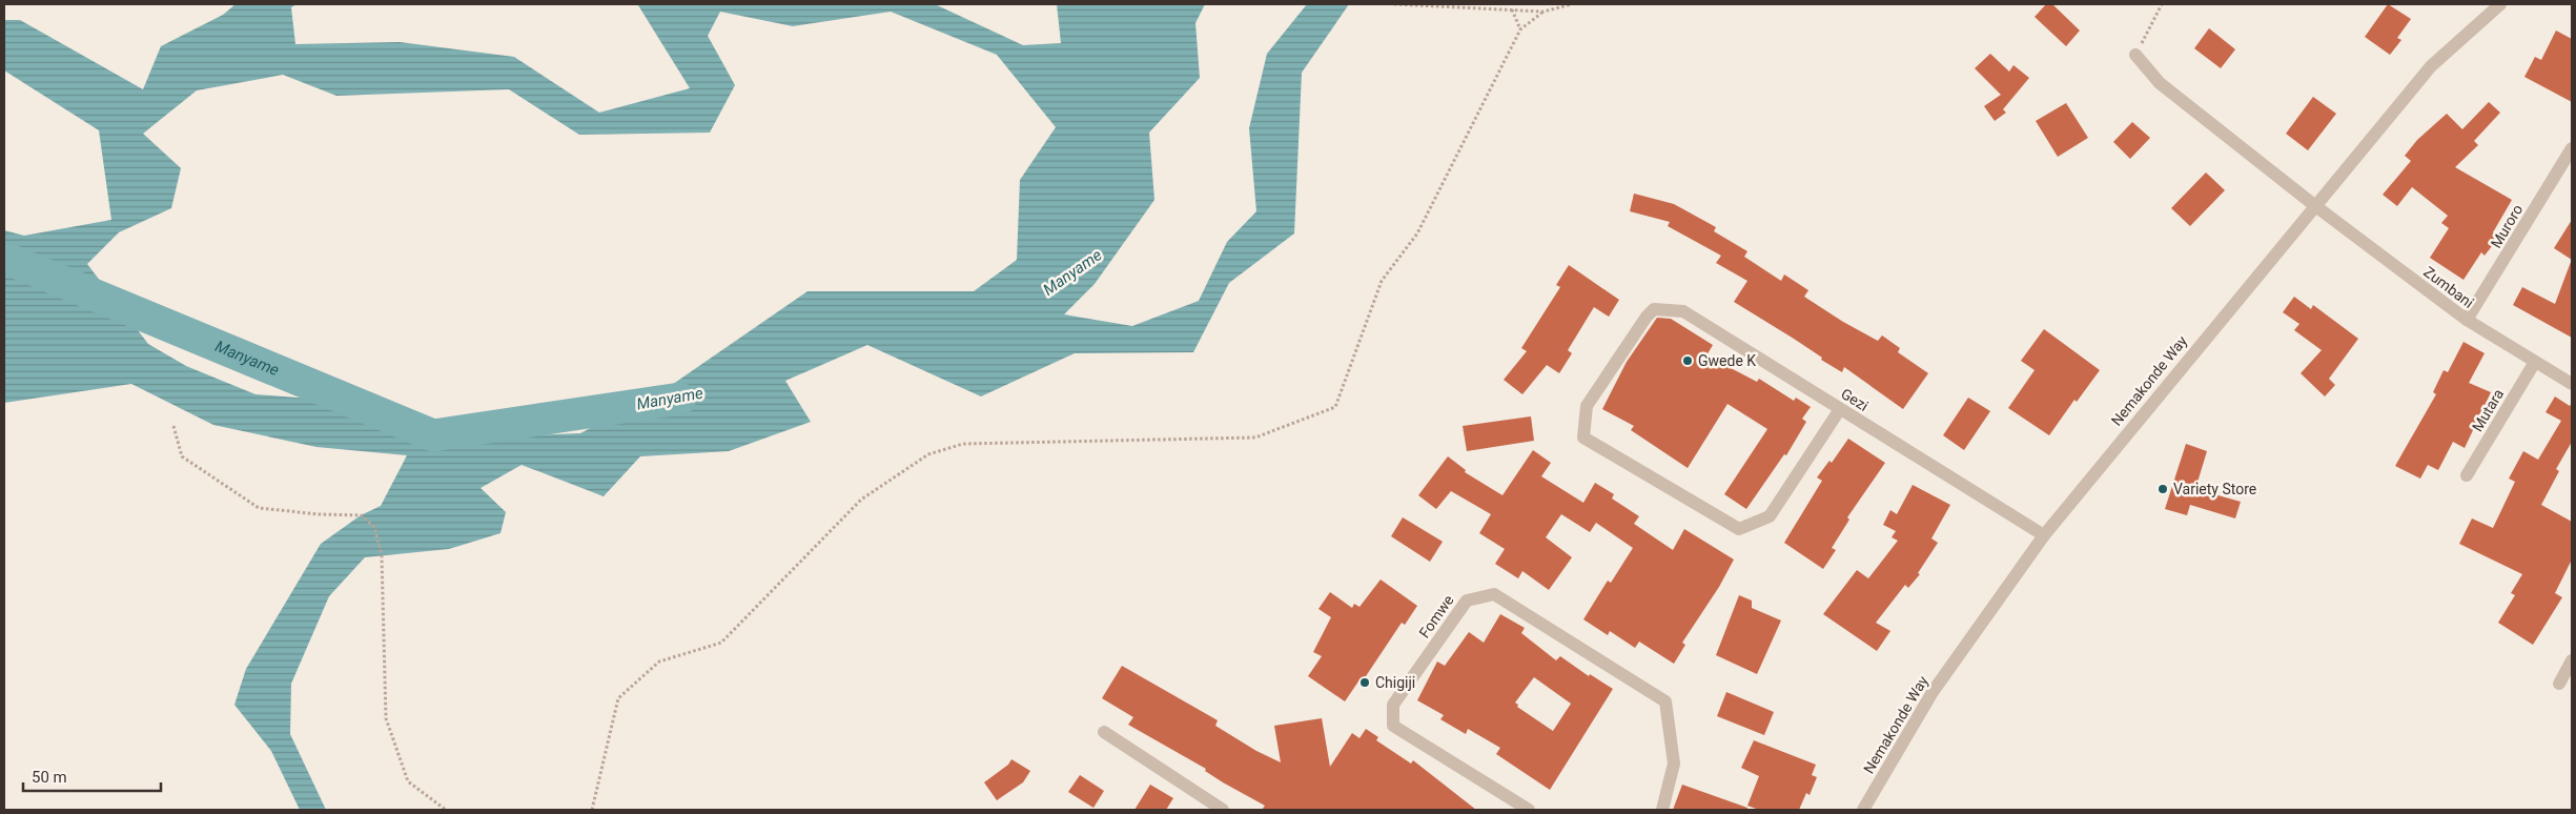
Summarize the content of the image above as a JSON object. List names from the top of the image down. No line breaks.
{"streets":{"street":["Muroro","Zumbani","Nemakonde Way","Gezi","Mutara","Fomwe"]},"crossings":[["Muroro","Zumbani"],["Zumbani","Nemakonde Way"],["Zumbani","Mutara"],["Nemakonde Way","Gezi"]],"water":["Manyame"],"places":["Gwede K","Variety Store","Chigiji"],"scale_bar":"50 m"}
